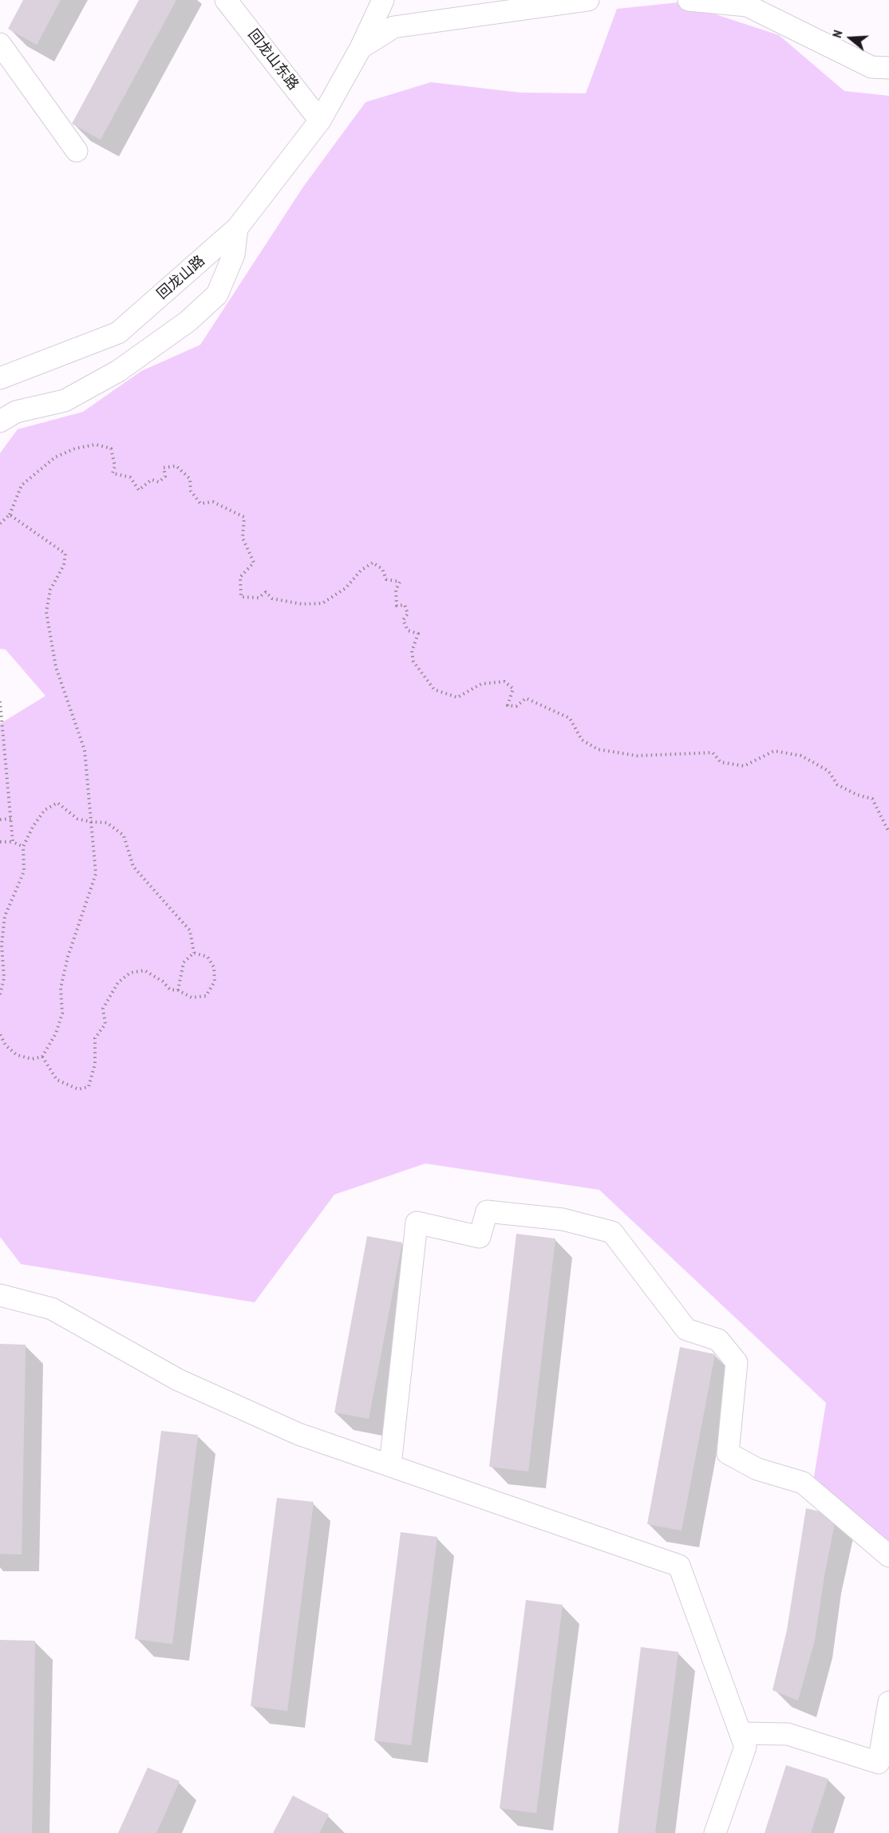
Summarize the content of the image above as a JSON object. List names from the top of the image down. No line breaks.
{"streets":{"street":["回龙山东路","回龙山路"]},"crossings":[["回龙山东路","回龙山路"]],"north":"left"}
